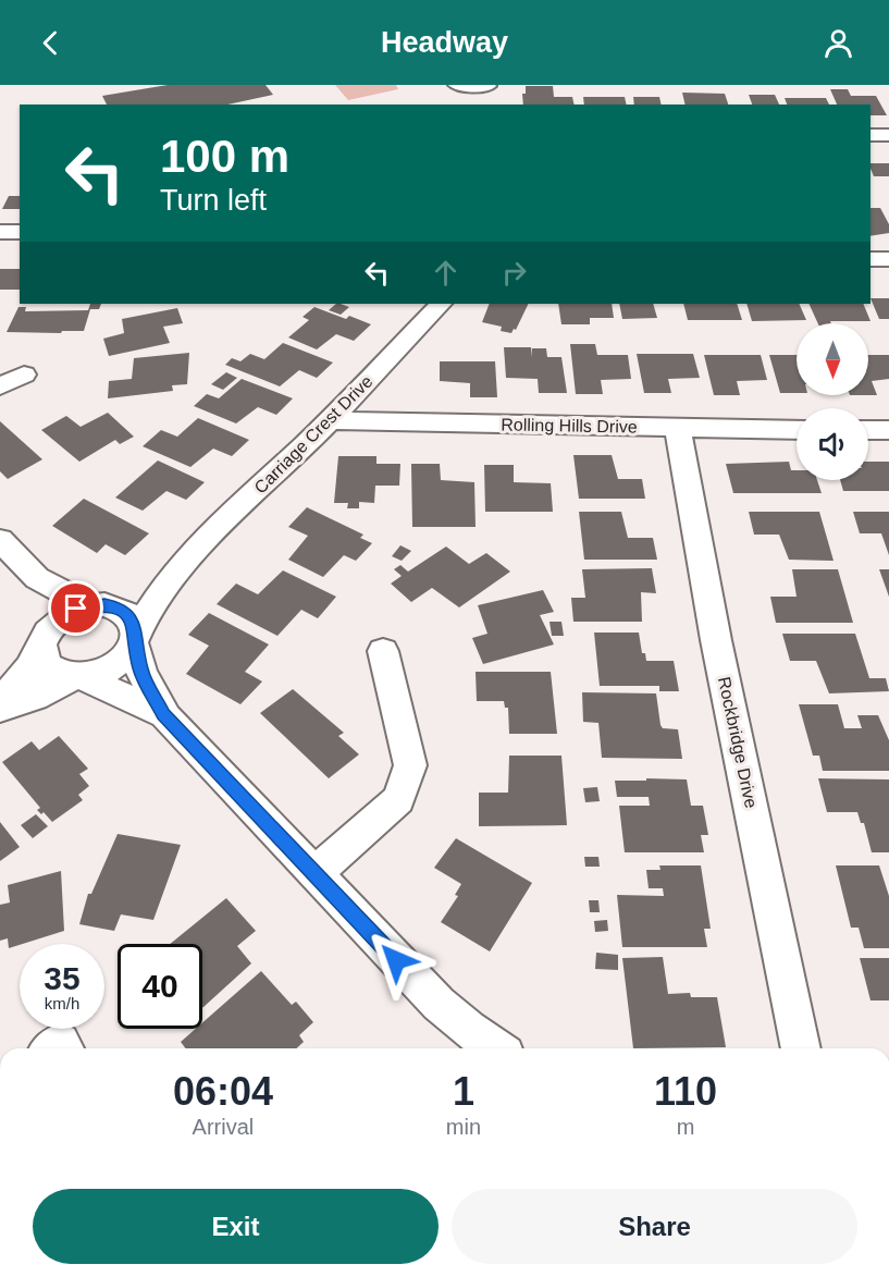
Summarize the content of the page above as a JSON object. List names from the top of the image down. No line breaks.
{"streets":{"street":["Rolling Hills Drive","Carriage Crest Drive","Rockbridge Drive"]},"crossings":[["Rolling Hills Drive","Carriage Crest Drive"],["Rolling Hills Drive","Rockbridge Drive"]],"north":"bottom","page":{"header":"Headway","turn":["100 m","Turn left"],"speed":"35 km/h","limit":"40","eta":["06:04","Arrival","1","min","110","m"],"buttons":["Exit","Share"]}}
